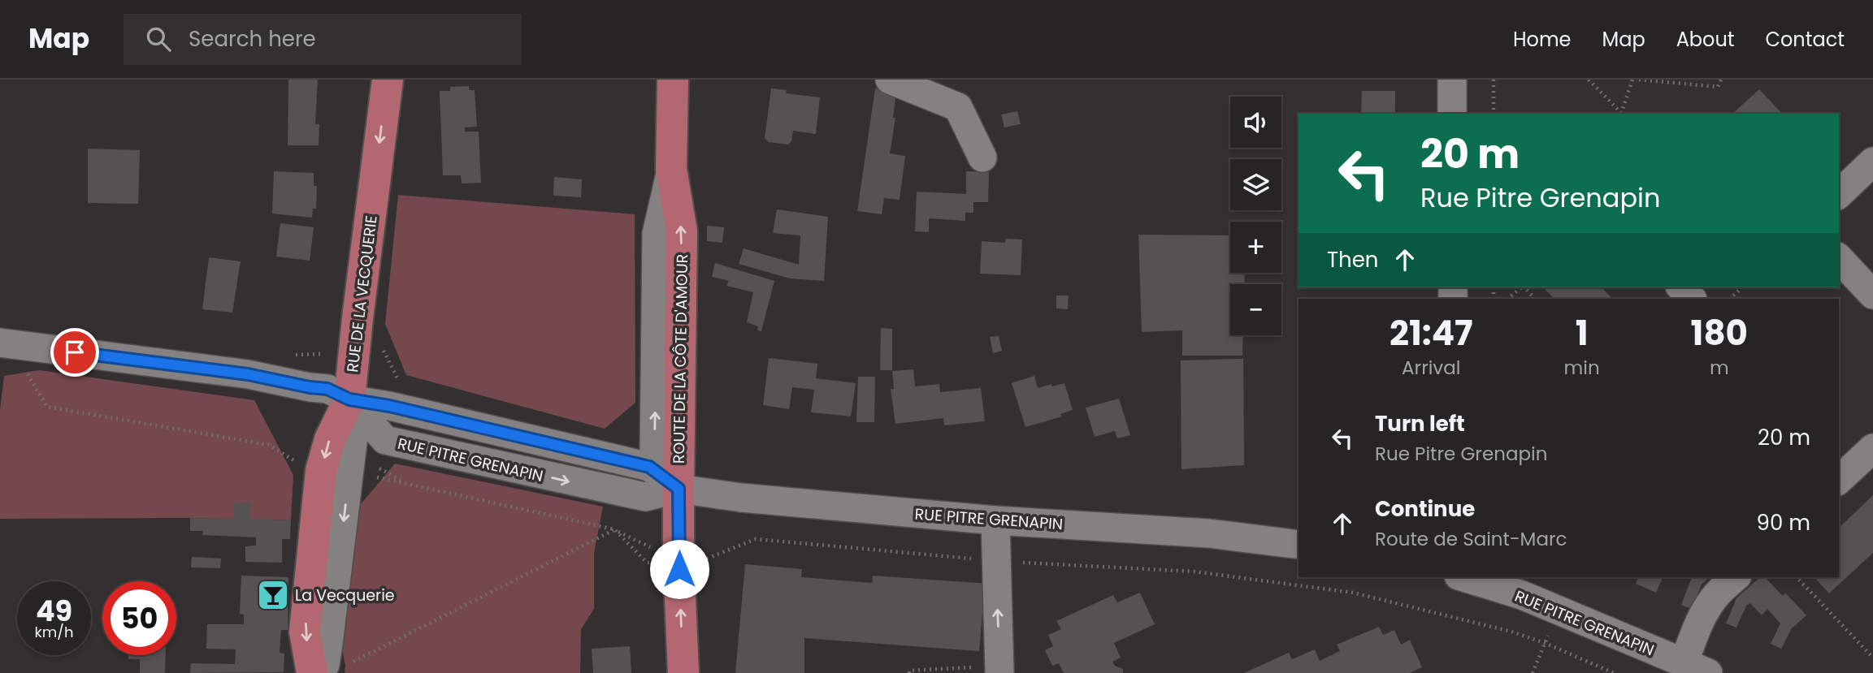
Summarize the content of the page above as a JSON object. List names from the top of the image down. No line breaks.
{"streets":{"main road":["RUE DE LA VECQUERIE","ROUTE DE LA CÔTE D'AMOUR"],"street":["RUE PITRE GRENAPIN"]},"crossings":[["RUE DE LA VECQUERIE","RUE PITRE GRENAPIN"],["ROUTE DE LA CÔTE D'AMOUR","RUE PITRE GRENAPIN"]],"one_way":["RUE DE LA VECQUERIE","ROUTE DE LA CÔTE D'AMOUR"],"places":{"bar":["La Vecquerie"]},"page":{"header":"Map","search":"Search here","nav":["Home","Map","About","Contact"],"map_buttons":["+","−"],"turn":["20 m","Rue Pitre Grenapin"],"then":"Then","eta":["21:47","Arrival","1","min","180","m"],"list":[{"name":"Turn left","note":"Rue Pitre Grenapin","value":"20 m"},{"name":"Continue","note":"Route de Saint-Marc","value":"90 m"}],"speed":"49 km/h","limit":"50"}}
